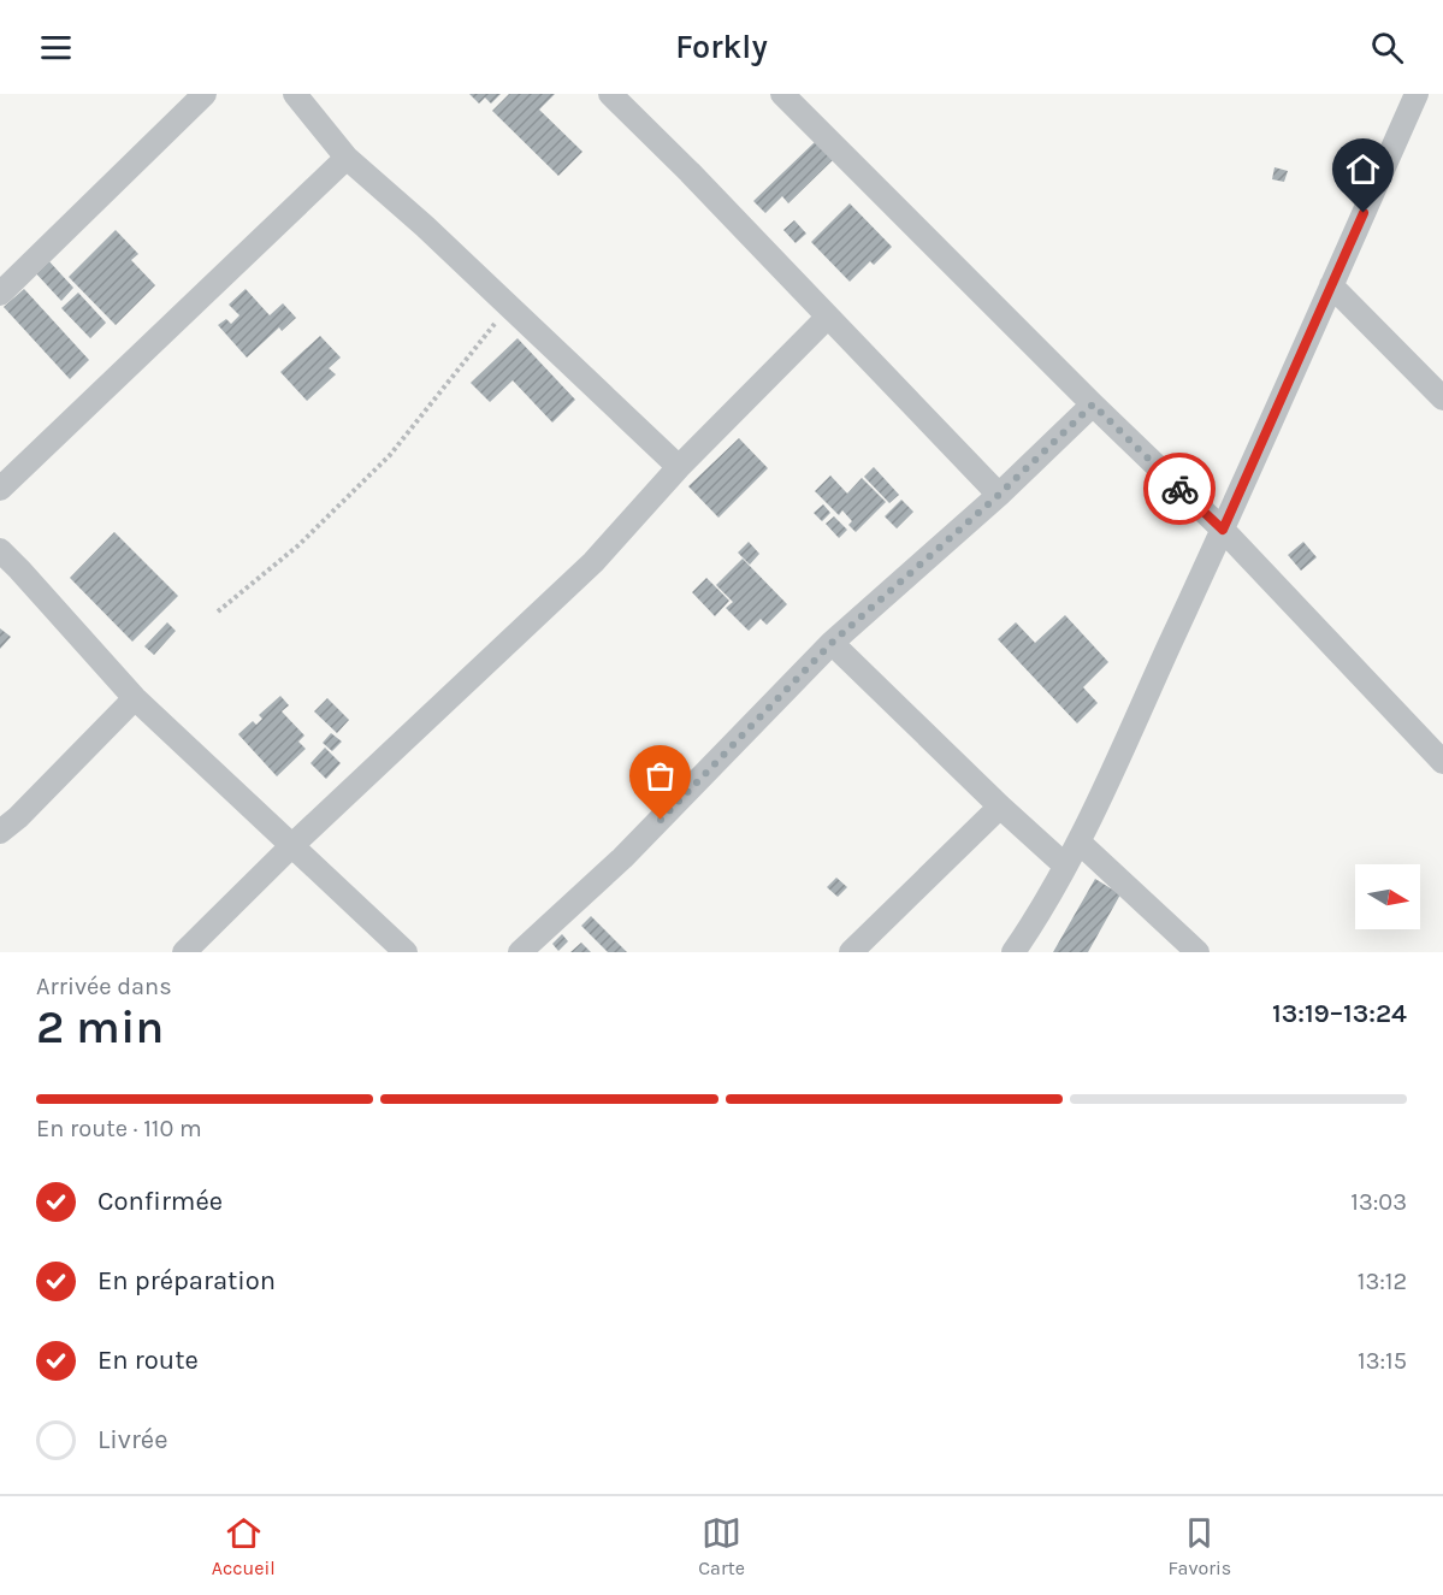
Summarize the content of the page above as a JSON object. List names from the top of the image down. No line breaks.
{"north":"right","page":{"header":"Forkly","heading":["2 min","Arrivée dans","13:19–13:24"],"bar":"En route · 110 m","list":[["Confirmée","13:03"],["En préparation","13:12"],["En route","13:15"],"Livrée"],"tabs":["Accueil","Carte","Favoris"]}}
